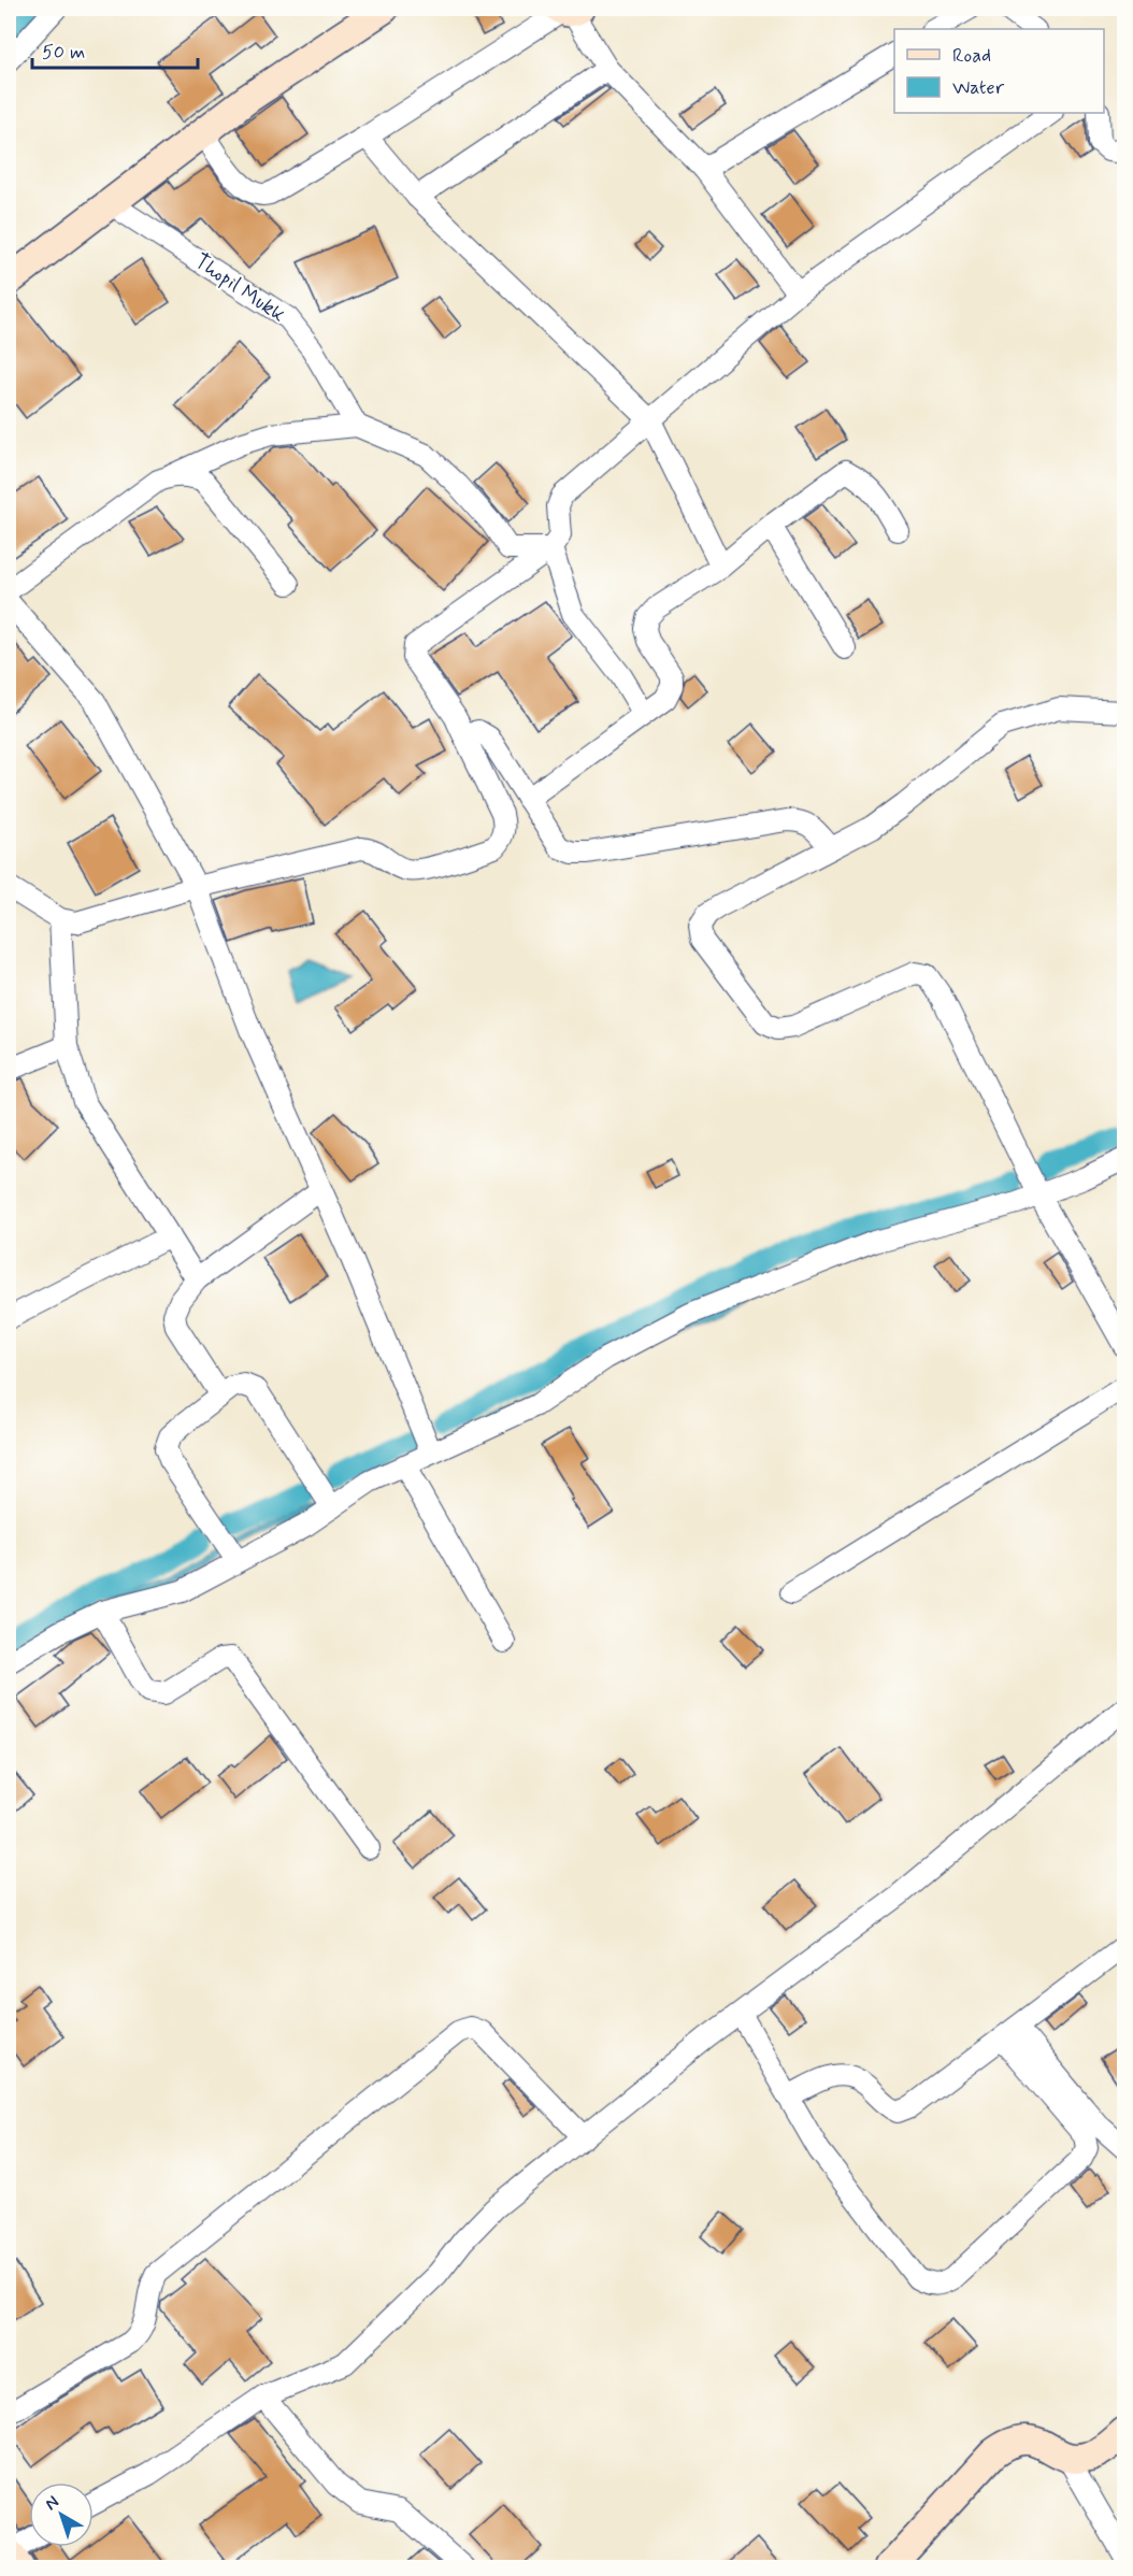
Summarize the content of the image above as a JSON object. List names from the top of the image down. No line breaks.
{"streets":{"street":["Thopil Mukk"]},"legend":["Road","Water"],"scale_bar":"50 m","north":"top left"}
